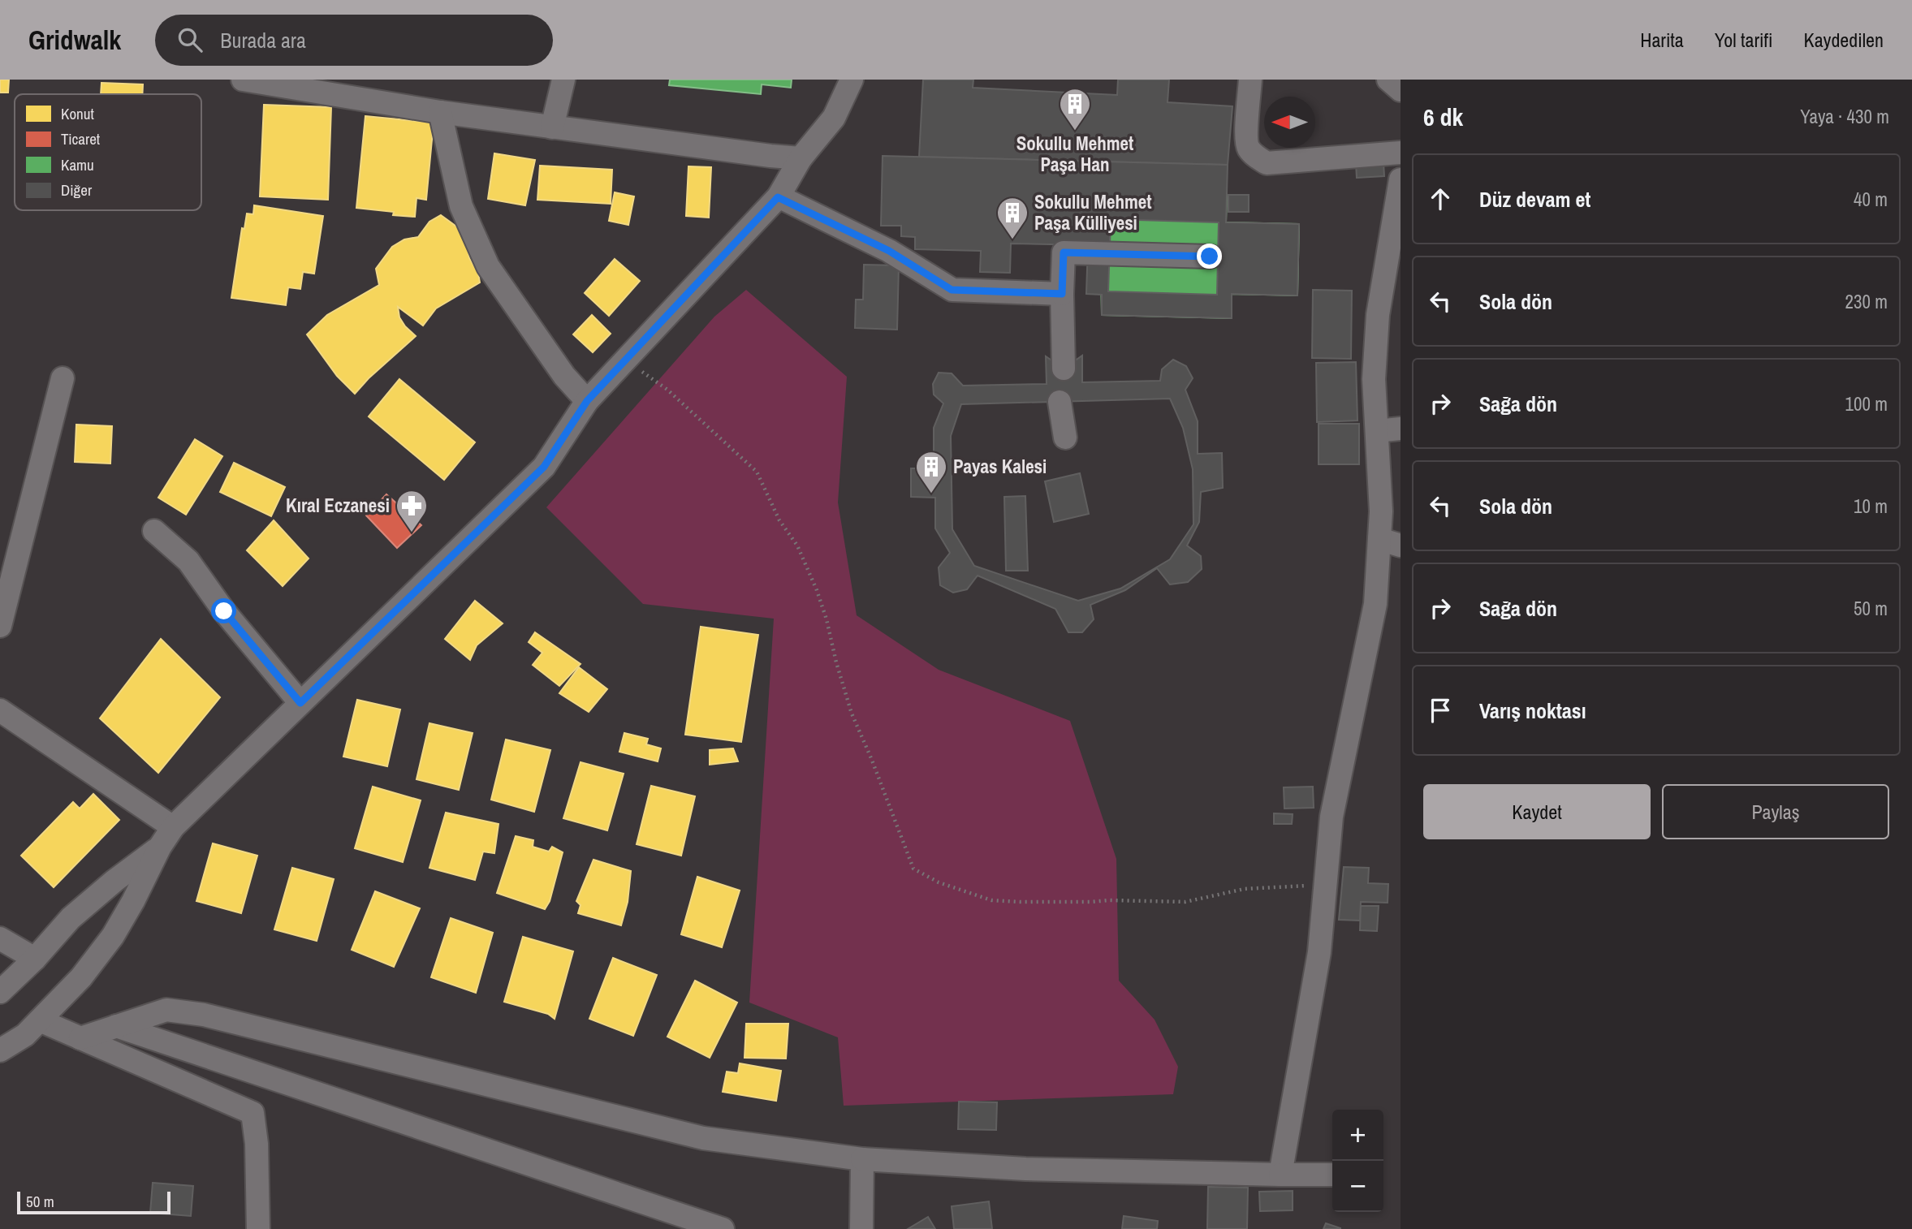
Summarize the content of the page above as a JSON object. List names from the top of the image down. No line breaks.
{"places":{"building":["Sokullu Mehmet Paşa Han","Sokullu Mehmet Paşa Külliyesi","Payas Kalesi"],"pharmacy":["Kıral Eczanesi"]},"legend":["Konut","Ticaret","Kamu","Diğer"],"scale_bar":"50 m","north":"left","page":{"header":"Gridwalk","search":"Burada ara","nav":["Harita","Yol tarifi","Kaydedilen"],"heading":["6 dk","Yaya · 430 m"],"list":[["Düz devam et","40 m"],["Sola dön","230 m"],["Sağa dön","100 m"],["Sola dön","10 m"],["Sağa dön","50 m"],"Varış noktası"],"buttons":["Kaydet","Paylaş"],"map_buttons":["+","−"],"scale":"50 m"}}
